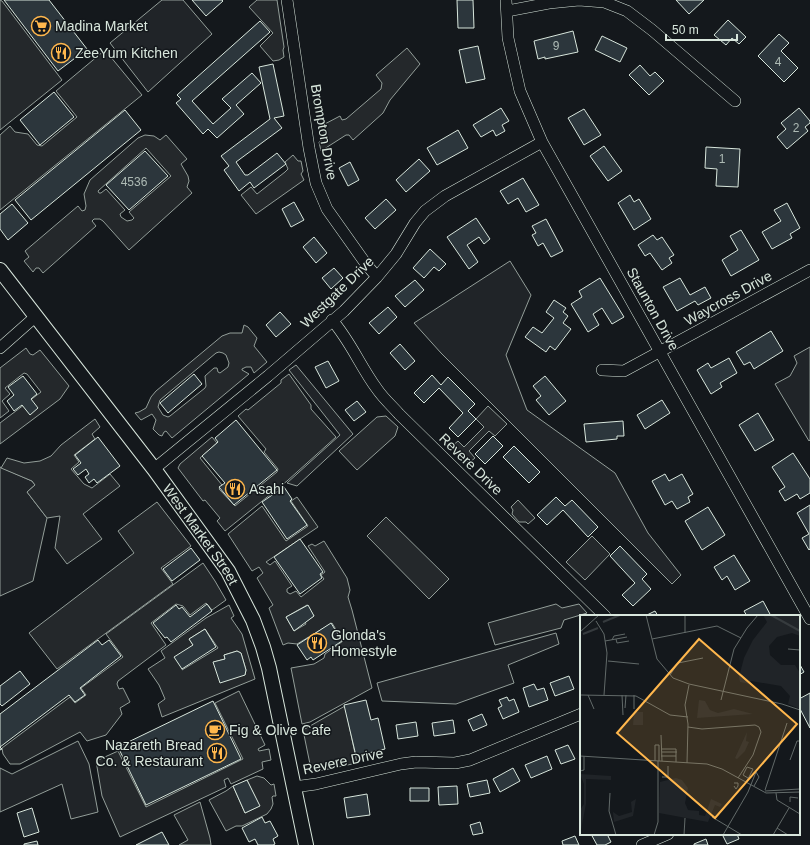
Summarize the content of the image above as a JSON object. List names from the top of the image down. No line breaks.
{"streets":{"main road":["West Market Street"],"street":["Brompton Drive","Westgate Drive","Waycross Drive","Staunton Drive","Revere Drive"]},"crossings":[["Brompton Drive","Westgate Drive"],["Westgate Drive","Staunton Drive"],["Westgate Drive","Revere Drive"],["Westgate Drive","West Market Street"],["Waycross Drive","Staunton Drive"],["Revere Drive","West Market Street"]],"places":{"supermarket":["Madina Market"],"restaurant":["ZeeYum Kitchen","Asahi","Glonda's Homestyle","Nazareth Bread Co. & Restaurant"],"cafe":["Fig & Olive Cafe"]},"house_numbers":["9","4","2","1","4536"],"scale_bar":"50 m"}
